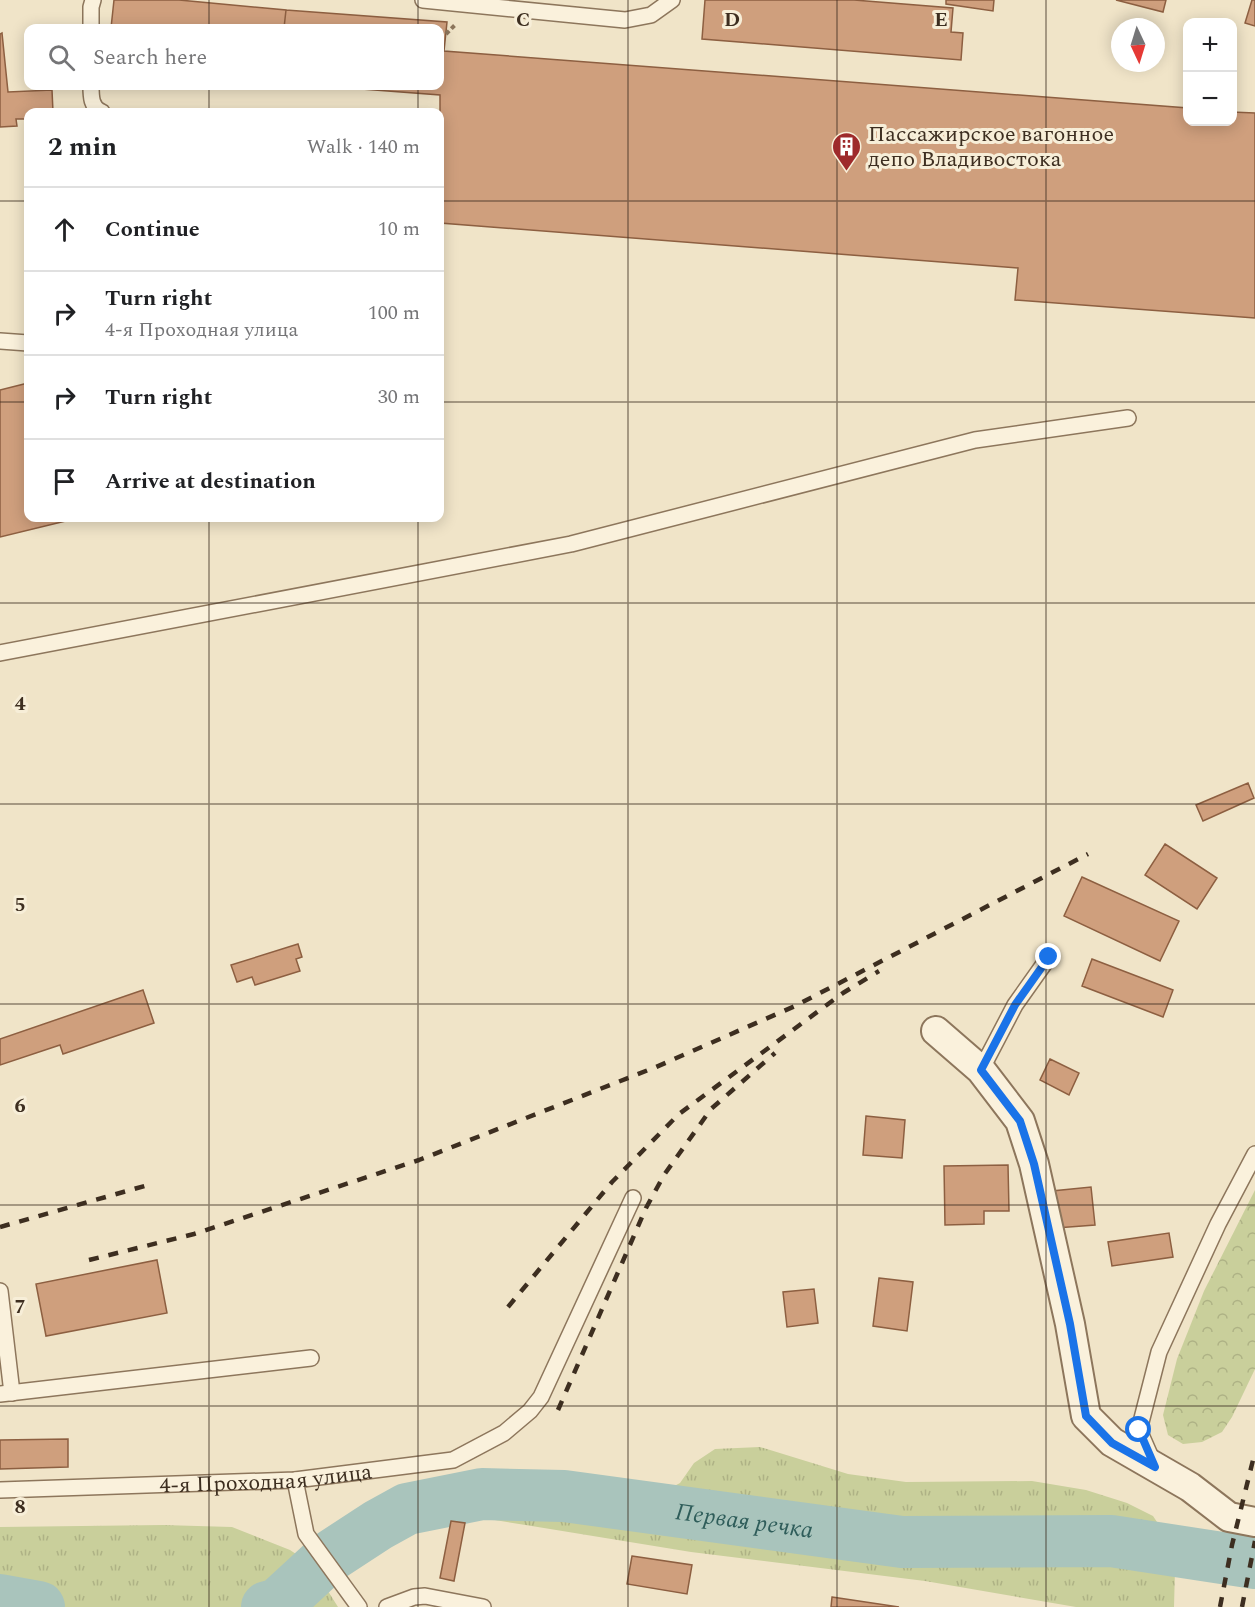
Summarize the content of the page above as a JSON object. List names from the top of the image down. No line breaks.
{"streets":{"lane":["4-я Проходная улица"]},"water":["Первая речка"],"places":{"building":["Пассажирское вагонное депо Владивостока"]},"north":"bottom","page":{"map_buttons":["+","−"],"search":"Search here","heading":["2 min","Walk · 140 m"],"list":[["Continue","10 m"],["Turn right","4-я Проходная улица","100 m"],["Turn right","30 m"],"Arrive at destination"]},"grid":{"columns":["C","D","E"],"rows":["4","5","6","7","8"]}}
